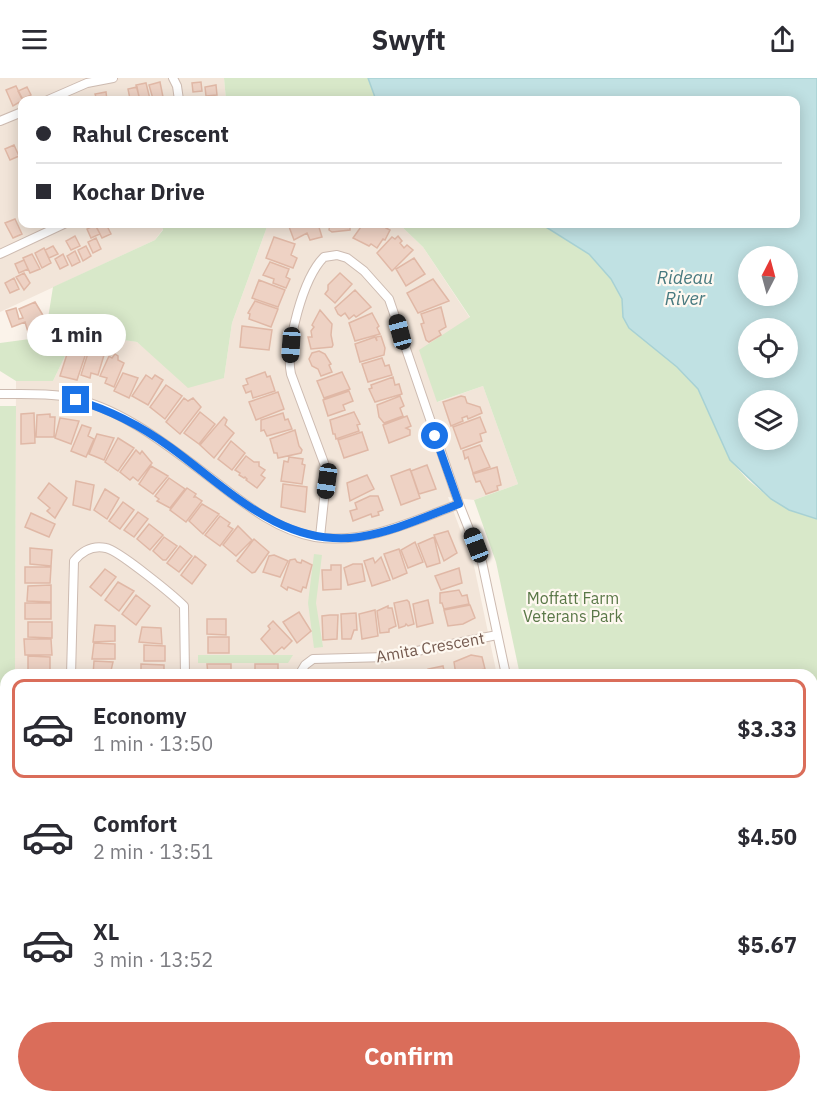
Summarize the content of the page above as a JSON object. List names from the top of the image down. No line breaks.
{"streets":{"street":["Amita Crescent"]},"water":["Rideau River"],"parks":["Moffatt Farm Veterans Park"],"north":"top","page":{"header":"Swyft","banner":["Rahul Crescent","Kochar Drive"],"bubble":"1 min","list":[{"name":"Economy","note":"1 min · 13:50","value":"$3.33"},{"name":"Comfort","note":"2 min · 13:51","value":"$4.50"},{"name":"XL","note":"3 min · 13:52","value":"$5.67"}],"buttons":"Confirm"}}
